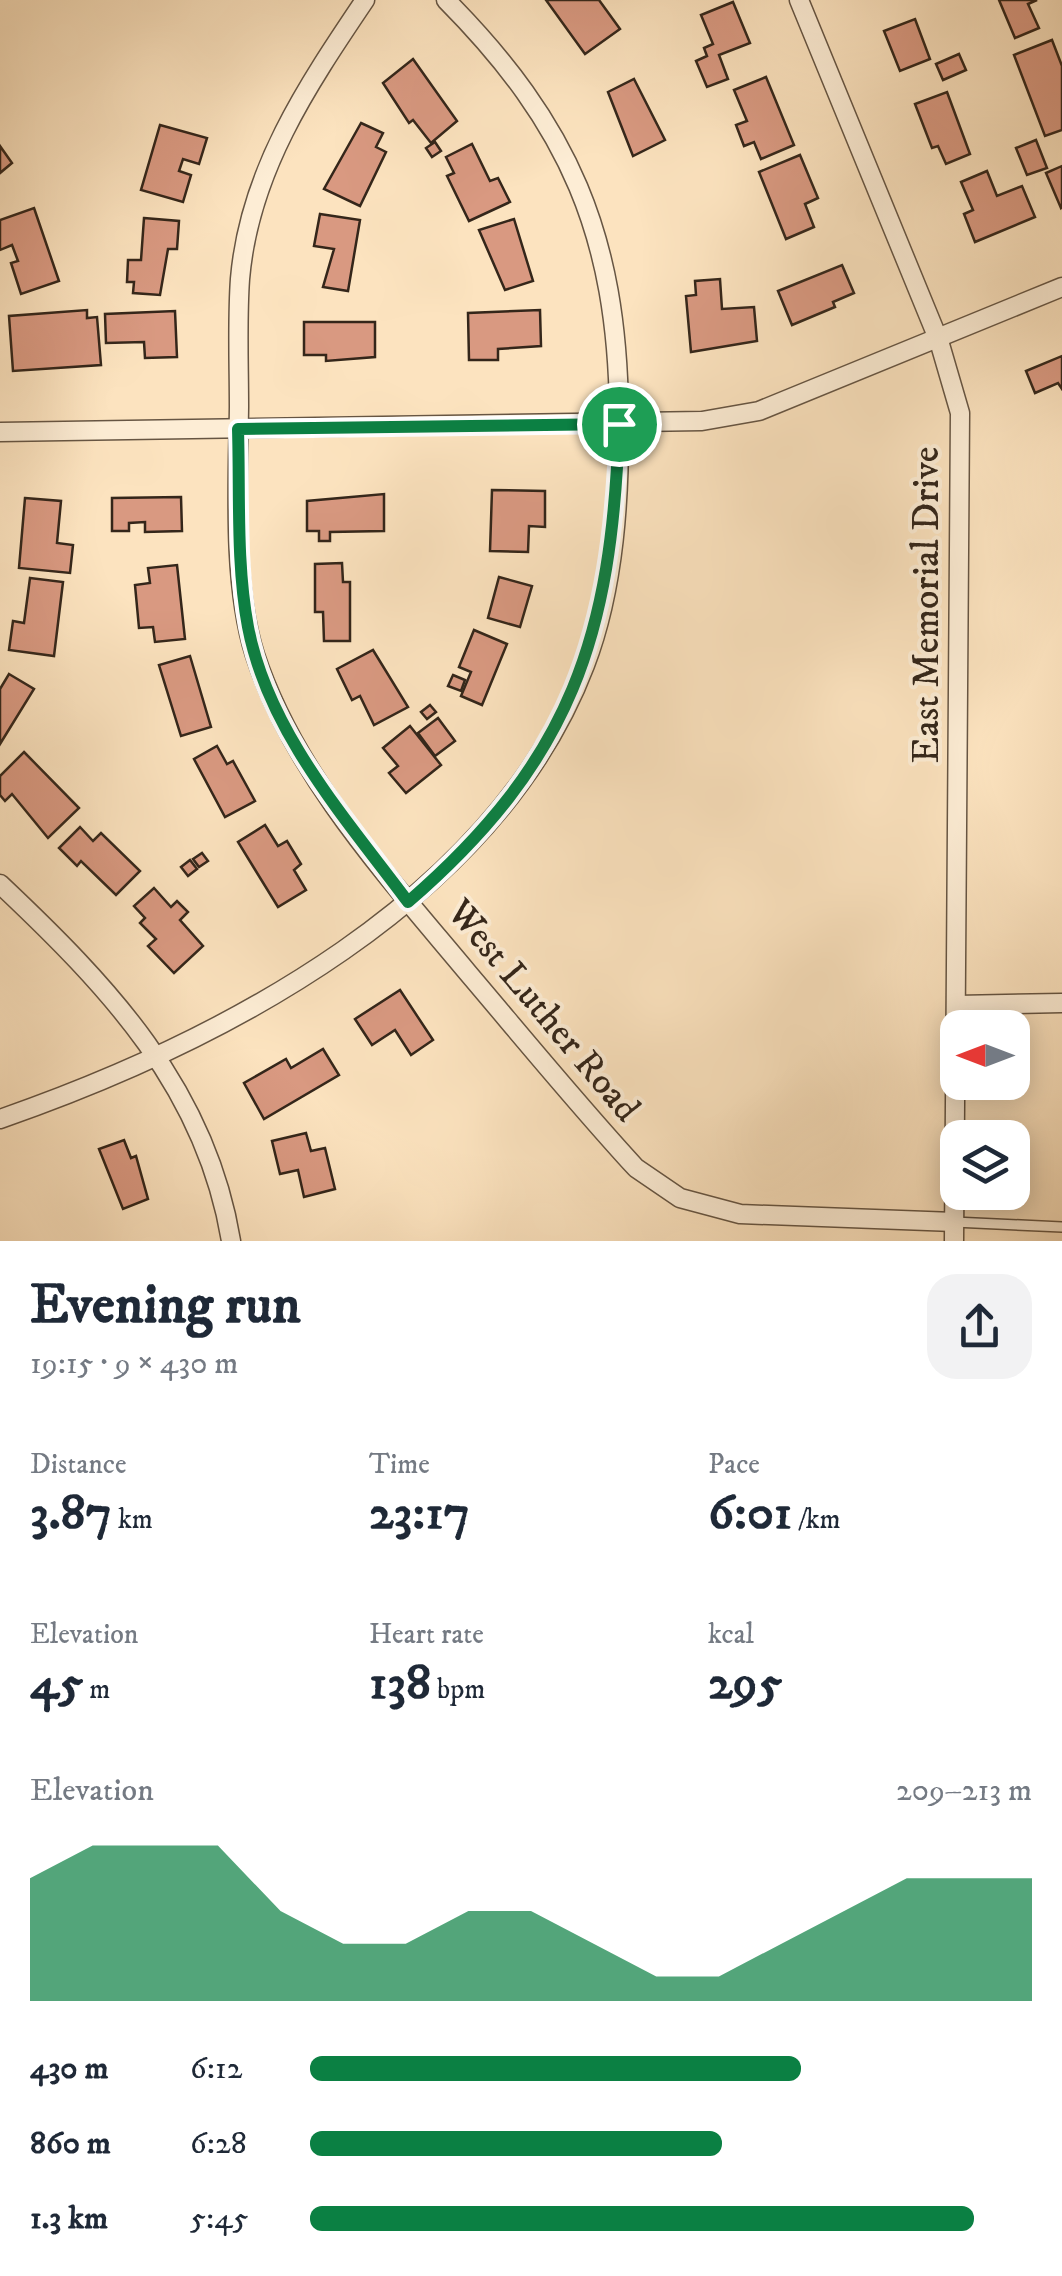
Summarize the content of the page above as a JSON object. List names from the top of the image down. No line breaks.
{"streets":{"street":["East Memorial Drive","West Luther Road"]},"crossings":[["East Memorial Drive","West Luther Road"]],"north":"left","page":{"heading":["Evening run","19:15 · 9 × 430 m"],"stats":[["Distance","3.87 km"],["Time","23:17"],["Pace","6:01 /km"],["Elevation","45 m"],["Heart rate","138 bpm"],["kcal","295"]],"chart":["Elevation","209–213 m"],"list":[{"name":"430 m","note":"6:12"},{"name":"860 m","note":"6:28"},{"name":"1.3 km","note":"5:45"}]}}
